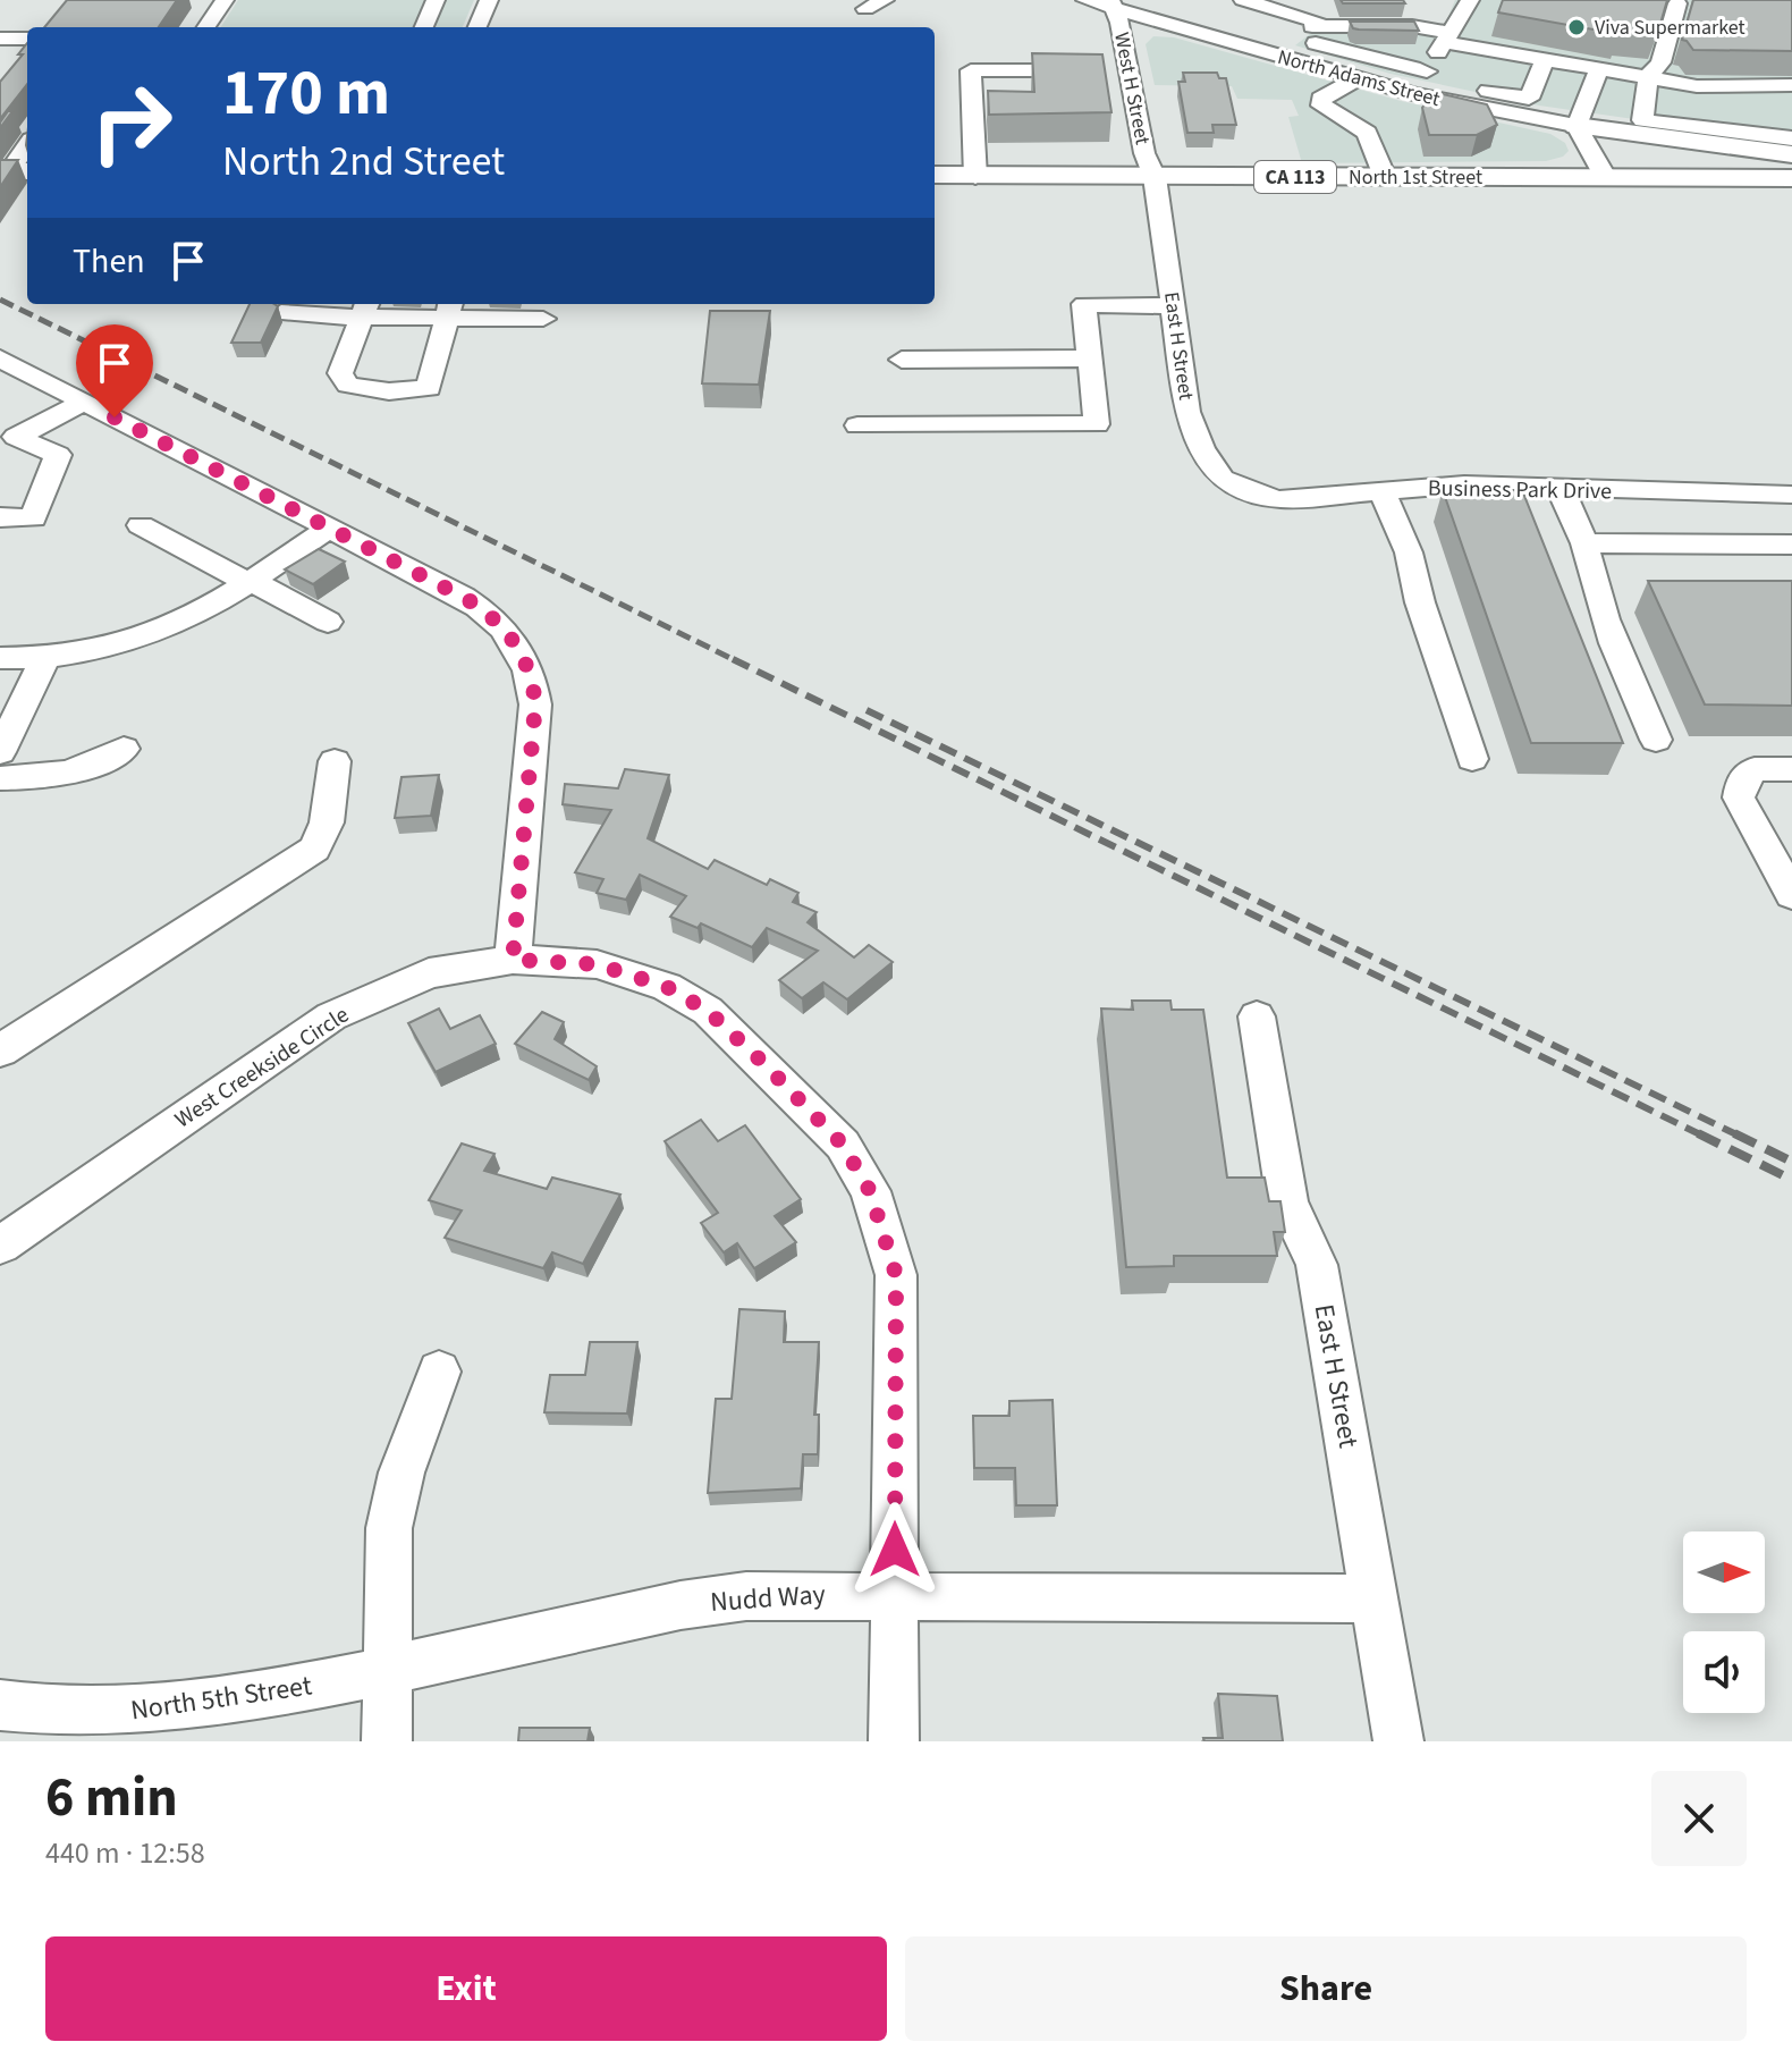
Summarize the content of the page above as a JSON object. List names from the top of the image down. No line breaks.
{"streets":{"main road":["CA 113","North 1st Street"],"street":["North Adams Street","West H Street","East H Street","Business Park Drive","West Creekside Circle","Nudd Way","North 5th Street"]},"crossings":[["North Adams Street","West H Street"],["West H Street","North 1st Street"],["West H Street","East H Street"],["North 1st Street","East H Street"],["East H Street","Business Park Drive"],["East H Street","Nudd Way"],["West Creekside Circle","Nudd Way"],["Nudd Way","North 5th Street"]],"places":["Viva Supermarket"],"north":"right","page":{"turn":["170 m","North 2nd Street"],"then":"Then","heading":["6 min","440 m · 12:58"],"buttons":["Exit","Share"]}}
